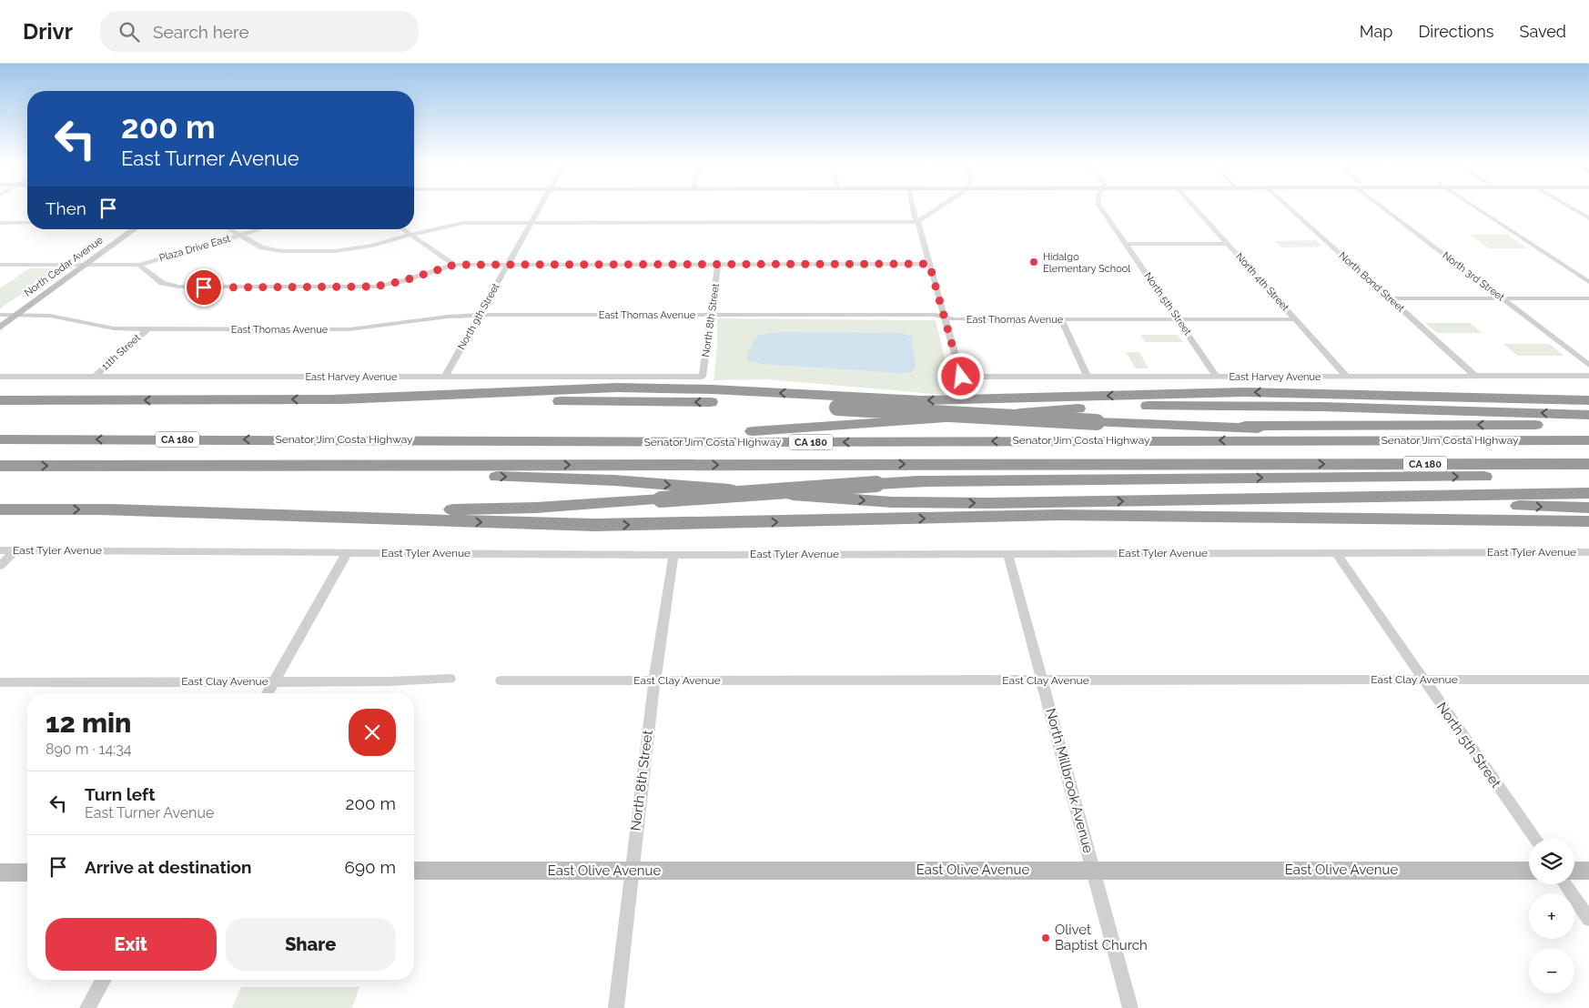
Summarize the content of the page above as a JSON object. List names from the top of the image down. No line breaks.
{"streets":{"highway":["CA 180","Senator Jim Costa Highway"],"main road":["North Cedar Avenue","East Olive Avenue"],"street":["Plaza Drive East","North 3rd Street","North 4th Street","North Bond Street","North 5th Street","East Thomas Avenue","North 9th Street","North 8th Street","11th Street","East Harvey Avenue","East Tyler Avenue","East Clay Avenue","North Millbrook Avenue"]},"crossings":[["Plaza Drive East","North Cedar Avenue"],["North Cedar Avenue","East Thomas Avenue"],["North 4th Street","East Thomas Avenue"],["North 4th Street","East Harvey Avenue"],["North Bond Street","East Harvey Avenue"],["North 5th Street","East Thomas Avenue"],["North 5th Street","East Harvey Avenue"],["North 5th Street","East Tyler Avenue"],["North 5th Street","East Clay Avenue"],["East Thomas Avenue","North 9th Street"],["East Thomas Avenue","North 8th Street"],["East Thomas Avenue","11th Street"],["East Thomas Avenue","East Harvey Avenue"],["North 9th Street","East Harvey Avenue"],["North 8th Street","East Harvey Avenue"],["North 8th Street","East Tyler Avenue"],["North 8th Street","East Clay Avenue"],["North 8th Street","East Olive Avenue"],["11th Street","East Harvey Avenue"],["East Tyler Avenue","North Millbrook Avenue"],["East Clay Avenue","North Millbrook Avenue"],["North Millbrook Avenue","East Olive Avenue"]],"places":["Hidalgo Elementary School","Olivet Baptist Church"],"page":{"header":"Drivr","search":"Search here","nav":["Map","Directions","Saved"],"turn":["200 m","East Turner Avenue"],"then":"Then","heading":["12 min","890 m · 14:34"],"list":[{"name":"Turn left","note":"East Turner Avenue","value":"200 m"},{"name":"Arrive at destination","value":"690 m"}],"map_buttons":["+","−"],"buttons":["Exit","Share"]}}
